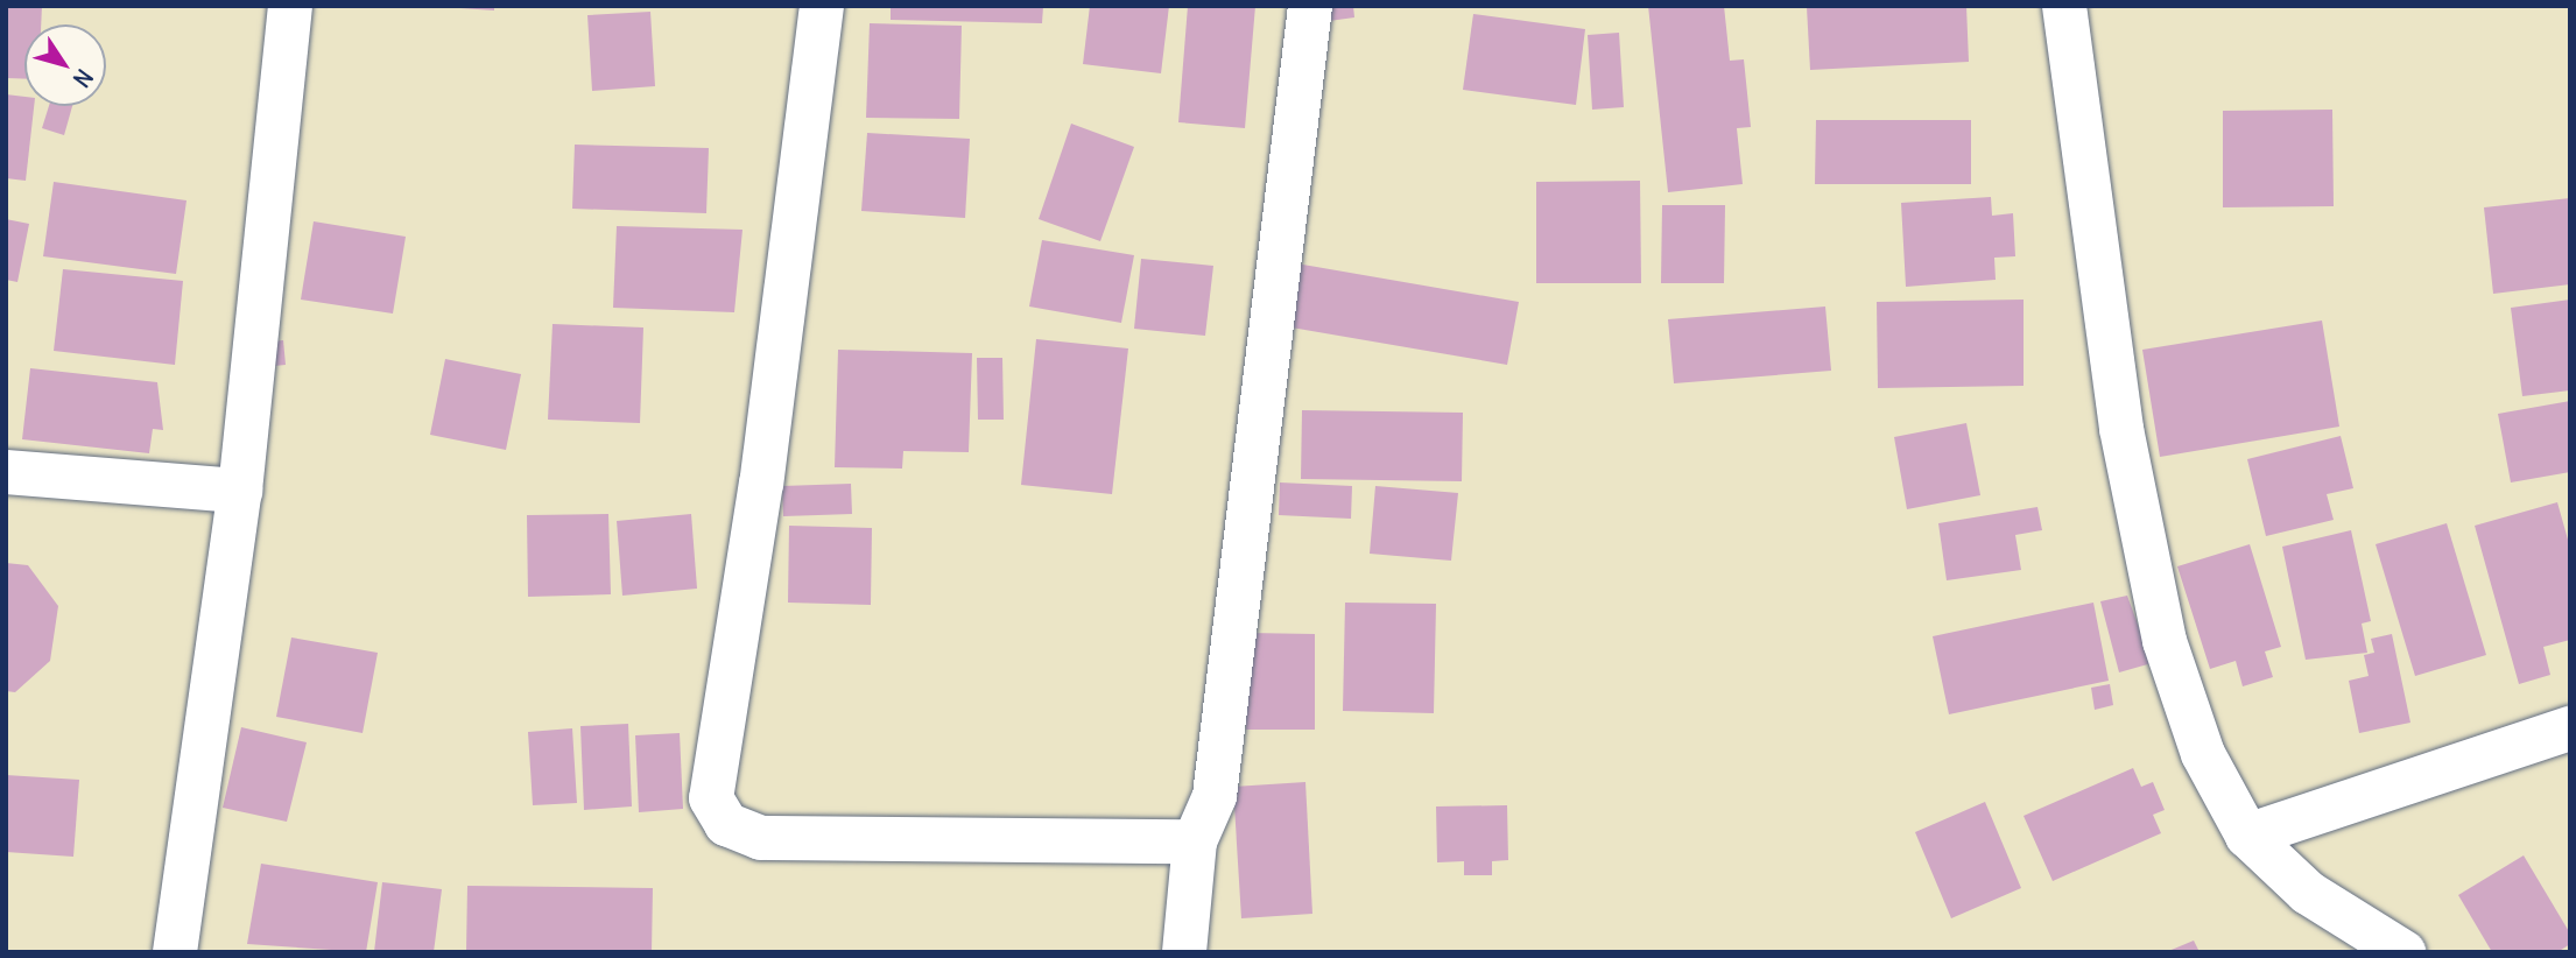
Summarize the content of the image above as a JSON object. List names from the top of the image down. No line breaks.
{"north":"bottom right"}
